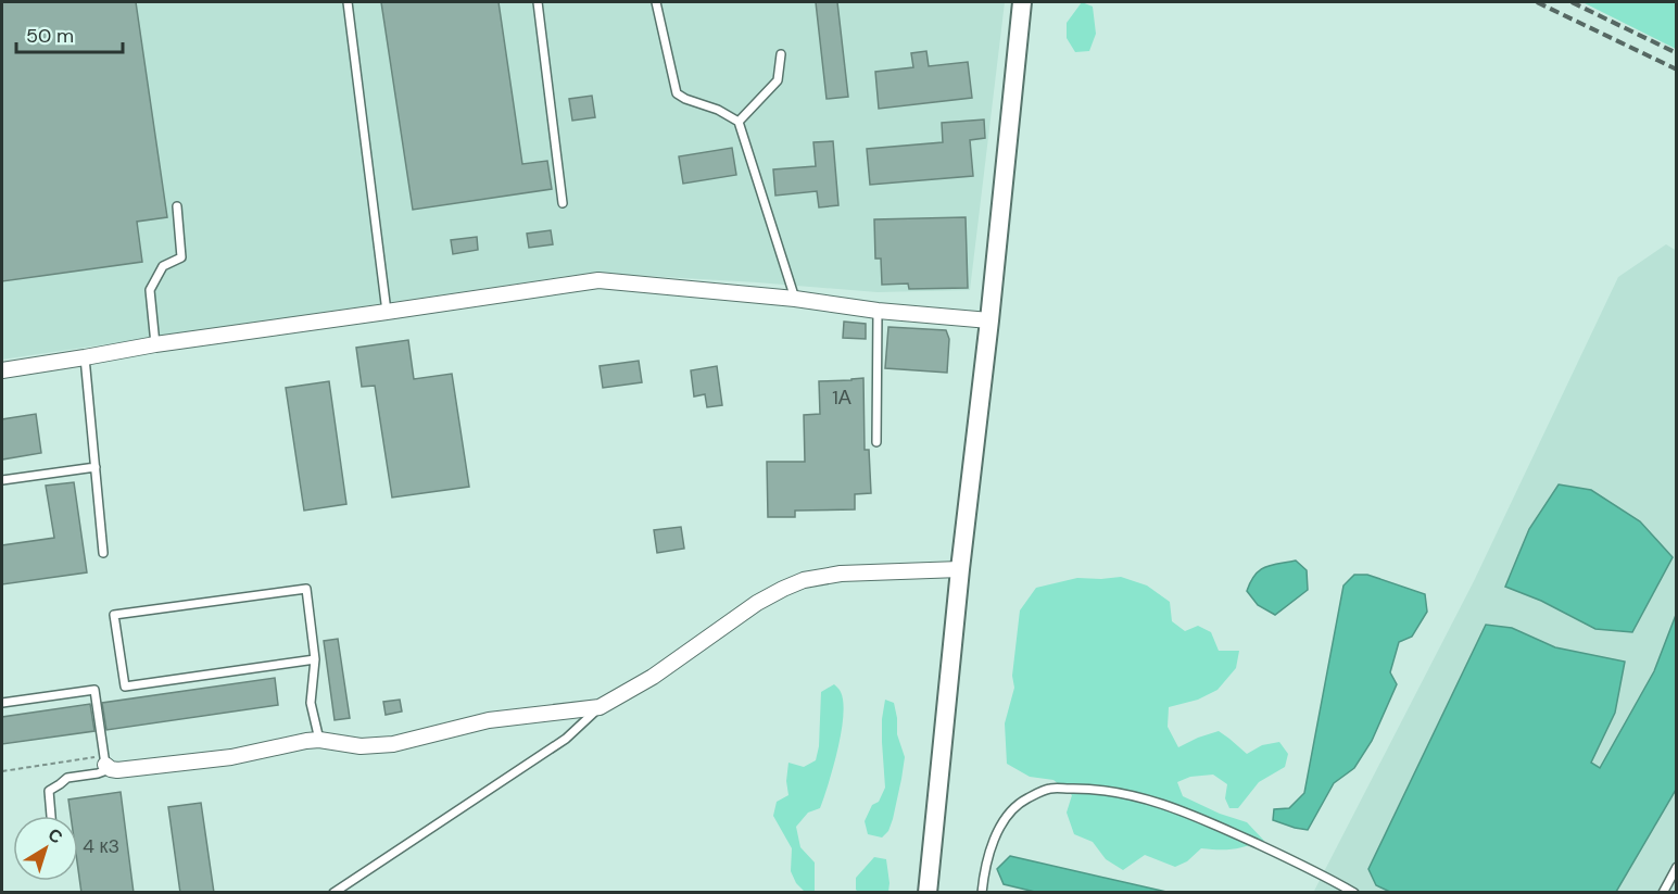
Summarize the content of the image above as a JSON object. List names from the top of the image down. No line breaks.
{"house_numbers":["1А","4 к3"],"scale_bar":"50 m","north":"top right"}
